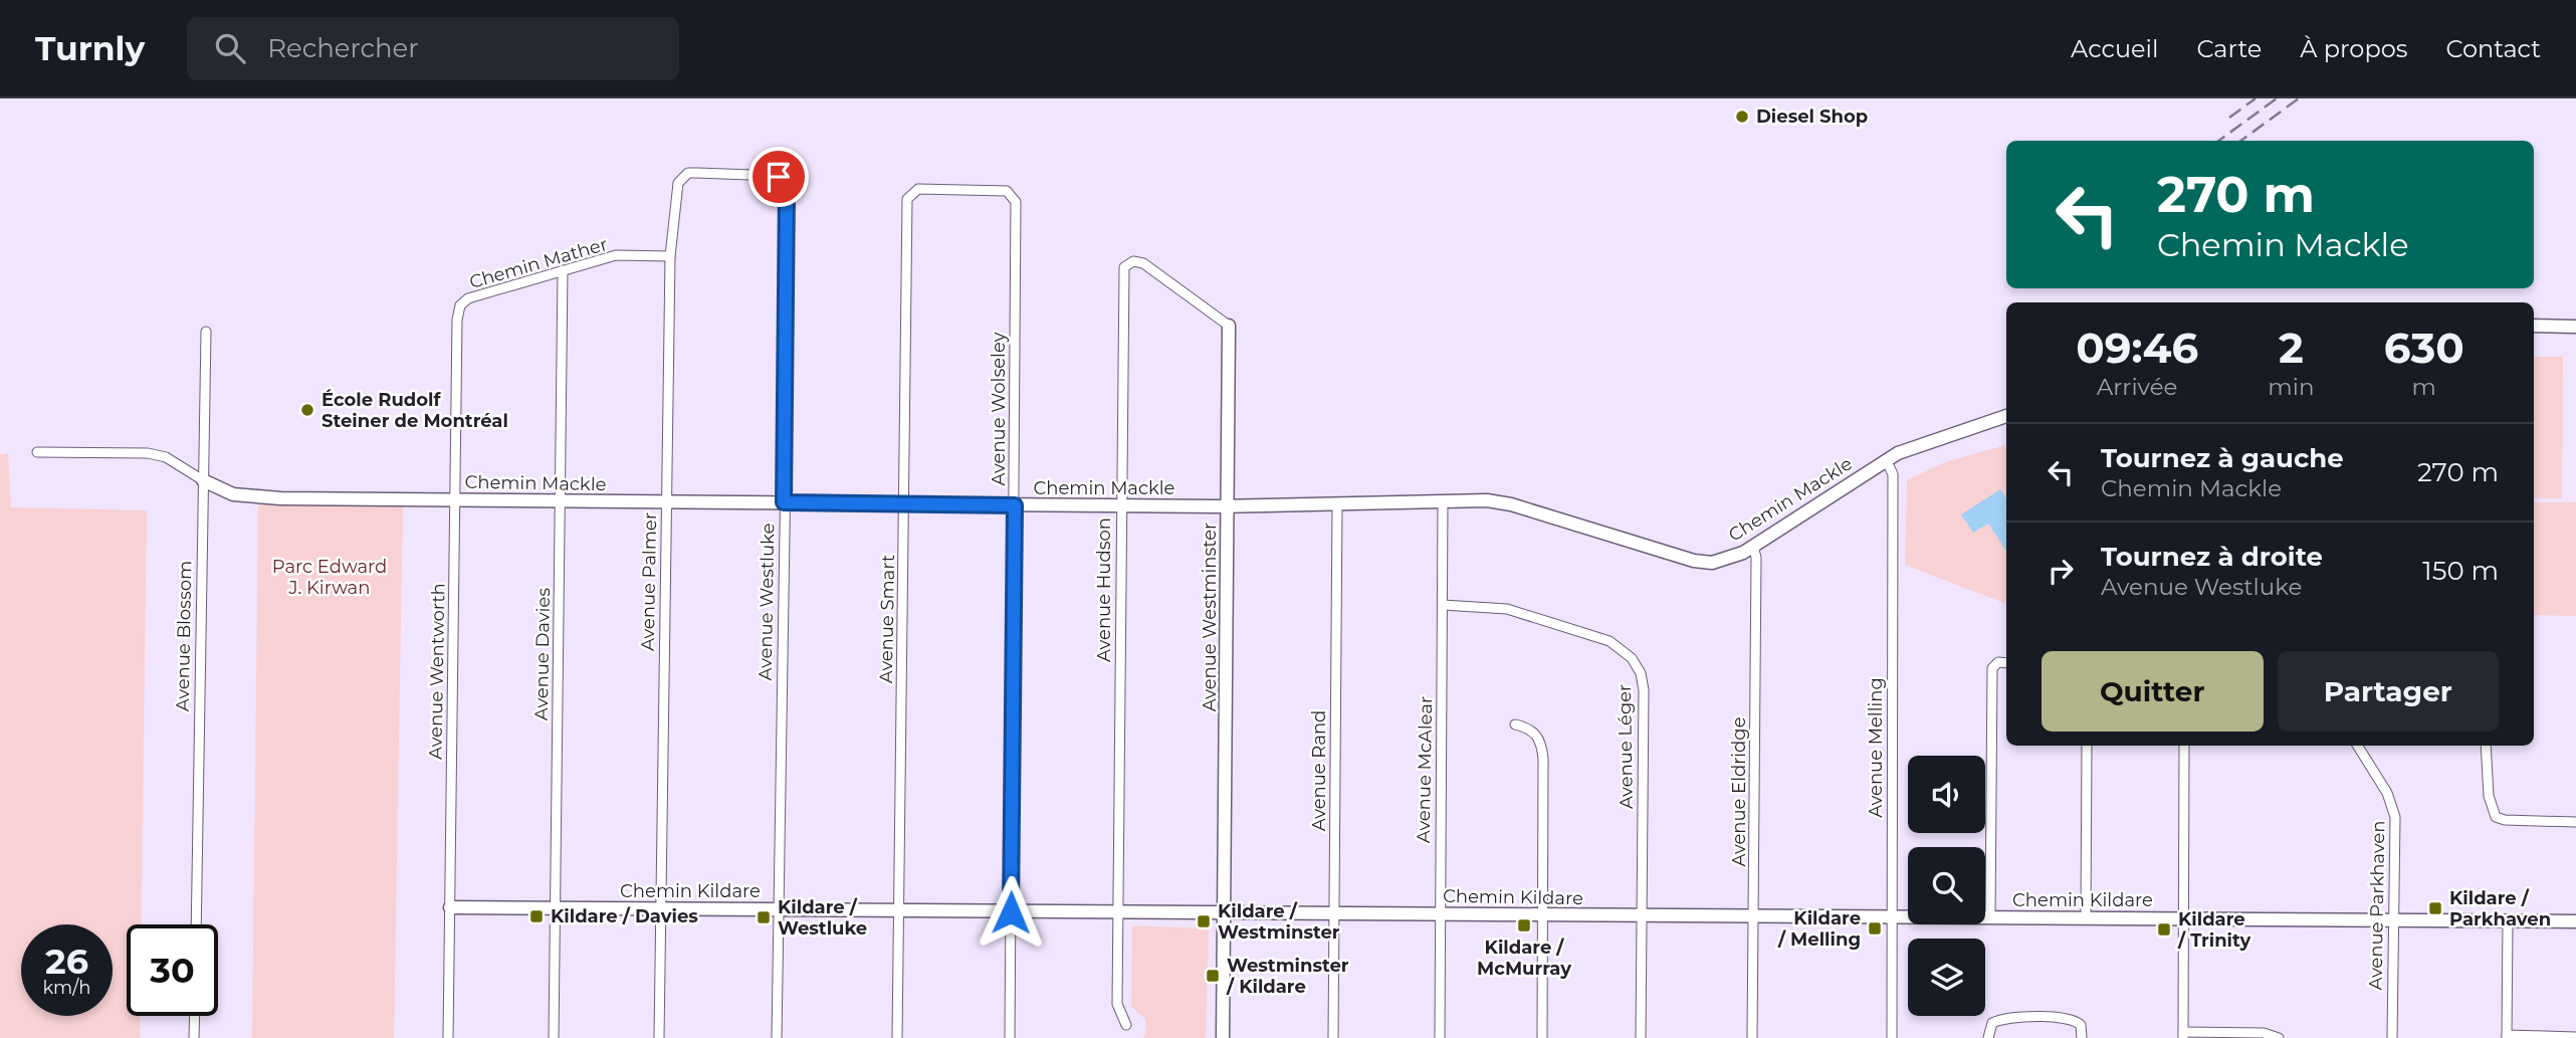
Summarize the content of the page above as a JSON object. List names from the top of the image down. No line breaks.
{"streets":{"street":["Chemin Mather","Avenue Wolseley","Chemin Mackle","Avenue Palmer","Avenue Hudson","Avenue Westluke","Avenue Westminster","Avenue Smart","Avenue Blossom","Avenue Davies","Avenue Wentworth","Avenue Léger","Avenue Melling","Avenue McAlear","Avenue Rand","Avenue Eldridge","Chemin Kildare","Avenue Parkhaven"]},"crossings":[["Chemin Mather","Avenue Palmer"],["Chemin Mather","Avenue Davies"],["Chemin Mather","Avenue Wentworth"],["Avenue Wolseley","Chemin Mackle"],["Avenue Wolseley","Avenue Smart"],["Avenue Wolseley","Chemin Kildare"],["Chemin Mackle","Avenue Palmer"],["Chemin Mackle","Avenue Hudson"],["Chemin Mackle","Avenue Westluke"],["Chemin Mackle","Avenue Westminster"],["Chemin Mackle","Avenue Smart"],["Chemin Mackle","Avenue Blossom"],["Chemin Mackle","Avenue Davies"],["Chemin Mackle","Avenue Wentworth"],["Chemin Mackle","Avenue Melling"],["Chemin Mackle","Avenue McAlear"],["Chemin Mackle","Avenue Rand"],["Chemin Mackle","Avenue Eldridge"],["Avenue Palmer","Avenue Westluke"],["Avenue Palmer","Chemin Kildare"],["Avenue Hudson","Avenue Westminster"],["Avenue Hudson","Chemin Kildare"],["Avenue Westluke","Chemin Kildare"],["Avenue Westminster","Chemin Kildare"],["Avenue Smart","Chemin Kildare"],["Avenue Davies","Chemin Kildare"],["Avenue Wentworth","Chemin Kildare"],["Avenue Léger","Avenue McAlear"],["Avenue Léger","Chemin Kildare"],["Avenue Melling","Chemin Kildare"],["Avenue McAlear","Chemin Kildare"],["Avenue Rand","Chemin Kildare"],["Avenue Eldridge","Chemin Kildare"],["Chemin Kildare","Avenue Parkhaven"]],"parks":["Parc Edward J. Kirwan"],"places":{"other":["Diesel Shop","École Rudolf Steiner de Montréal"],"transit":["Kildare / Parkhaven","Kildare / Davies","Kildare / Westluke","Kildare / Westminster","Kildare / McMurray","Kildare / Melling","Kildare / Trinity","Westminster / Kildare"]},"page":{"header":"Turnly","search":"Rechercher","nav":["Accueil","Carte","À propos","Contact"],"turn":["270 m","Chemin Mackle"],"eta":["09:46","Arrivée","2","min","630","m"],"list":[{"name":"Tournez à gauche","note":"Chemin Mackle","value":"270 m"},{"name":"Tournez à droite","note":"Avenue Westluke","value":"150 m"}],"buttons":["Quitter","Partager"],"speed":"26 km/h","limit":"30"}}
